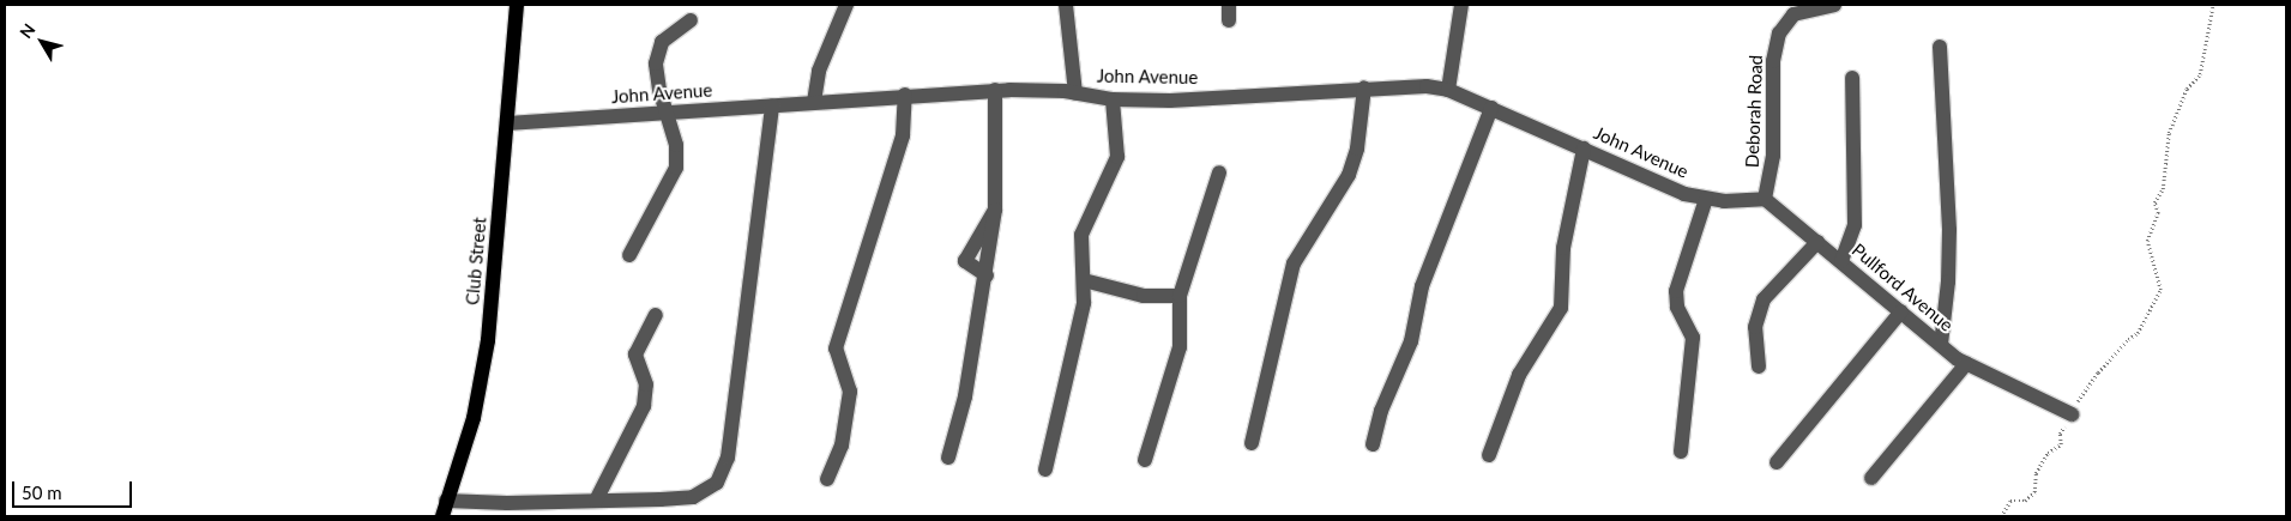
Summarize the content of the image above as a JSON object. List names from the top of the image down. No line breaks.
{"streets":{"main road":["Club Street"],"street":["John Avenue","Deborah Road","Pullford Avenue"]},"crossings":[["John Avenue","Deborah Road"],["John Avenue","Club Street"],["John Avenue","Pullford Avenue"],["Deborah Road","Pullford Avenue"]],"scale_bar":"50 m","north":"top left"}
